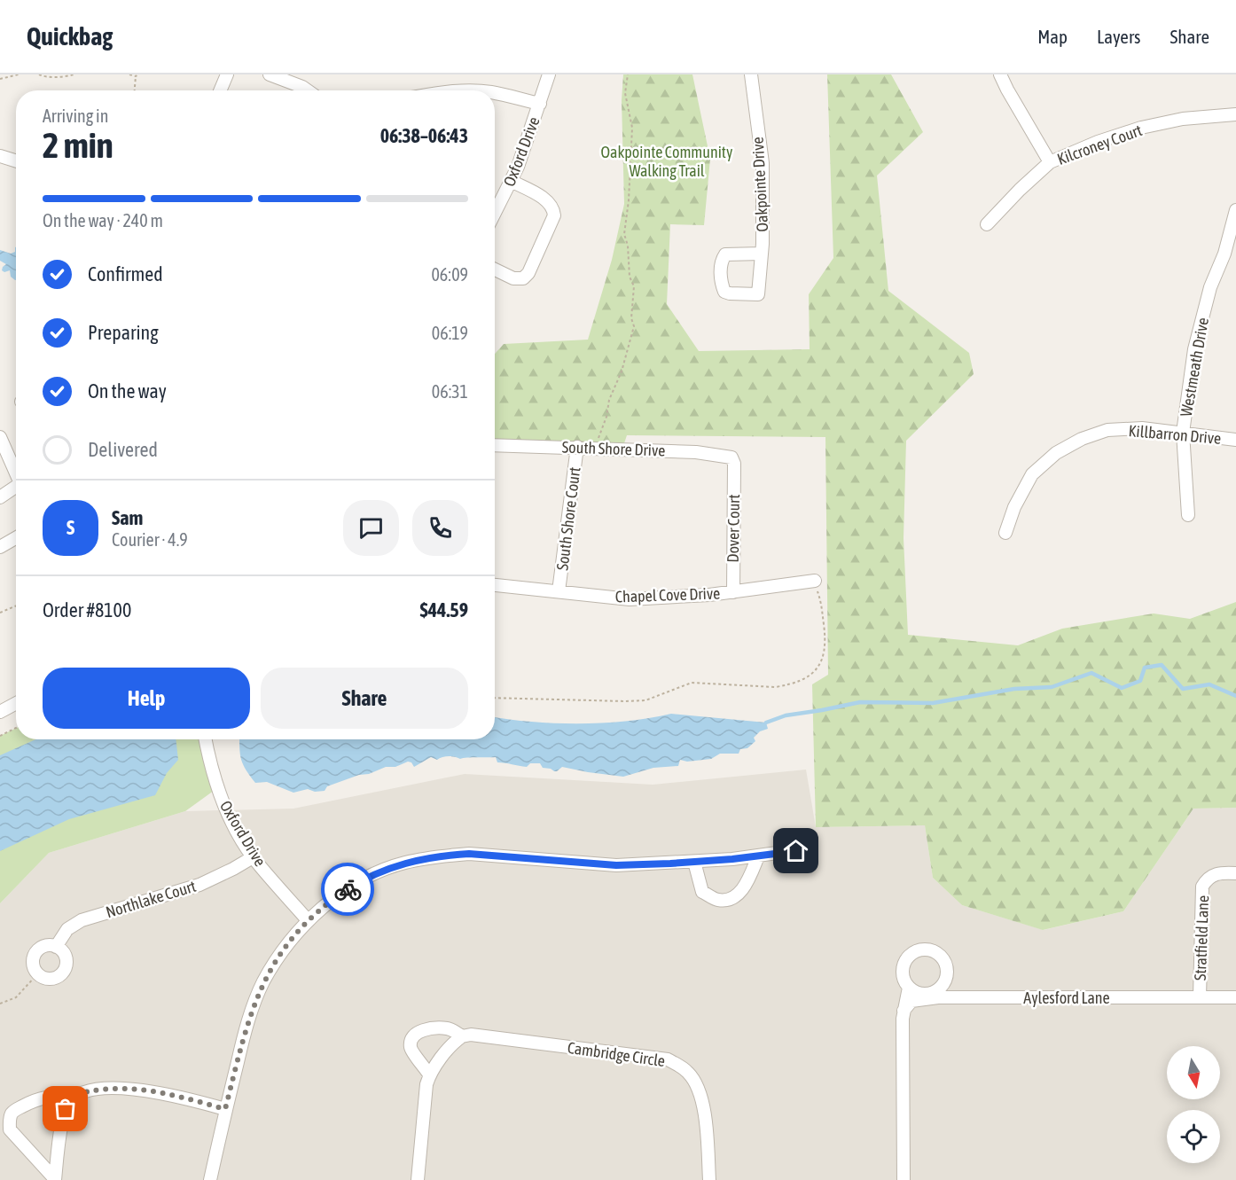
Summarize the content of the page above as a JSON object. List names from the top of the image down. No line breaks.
{"streets":{"street":["Kilcroney Court","Oxford Drive","Oakpointe Drive","Westmeath Drive","Killbarron Drive","South Shore Drive","South Shore Court","Dover Court","Chapel Cove Drive","Northlake Court","Stratfield Lane","Aylesford Lane","Cambridge Circle"]},"crossings":[["Oxford Drive","Northlake Court"],["Westmeath Drive","Killbarron Drive"],["South Shore Drive","South Shore Court"],["South Shore Drive","Dover Court"],["South Shore Court","Chapel Cove Drive"],["Dover Court","Chapel Cove Drive"],["Stratfield Lane","Aylesford Lane"]],"parks":["Oakpointe Community Walking Trail"],"north":"bottom","page":{"header":"Quickbag","nav":["Map","Layers","Share"],"heading":["2 min","Arriving in","06:38–06:43"],"panel":["Sam","Courier · 4.9","Order #8100","$44.59"],"bar":"On the way · 240 m","list":[["Confirmed","06:09"],["Preparing","06:19"],["On the way","06:31"],"Delivered"],"round":"S","buttons":["Help","Share"]}}
